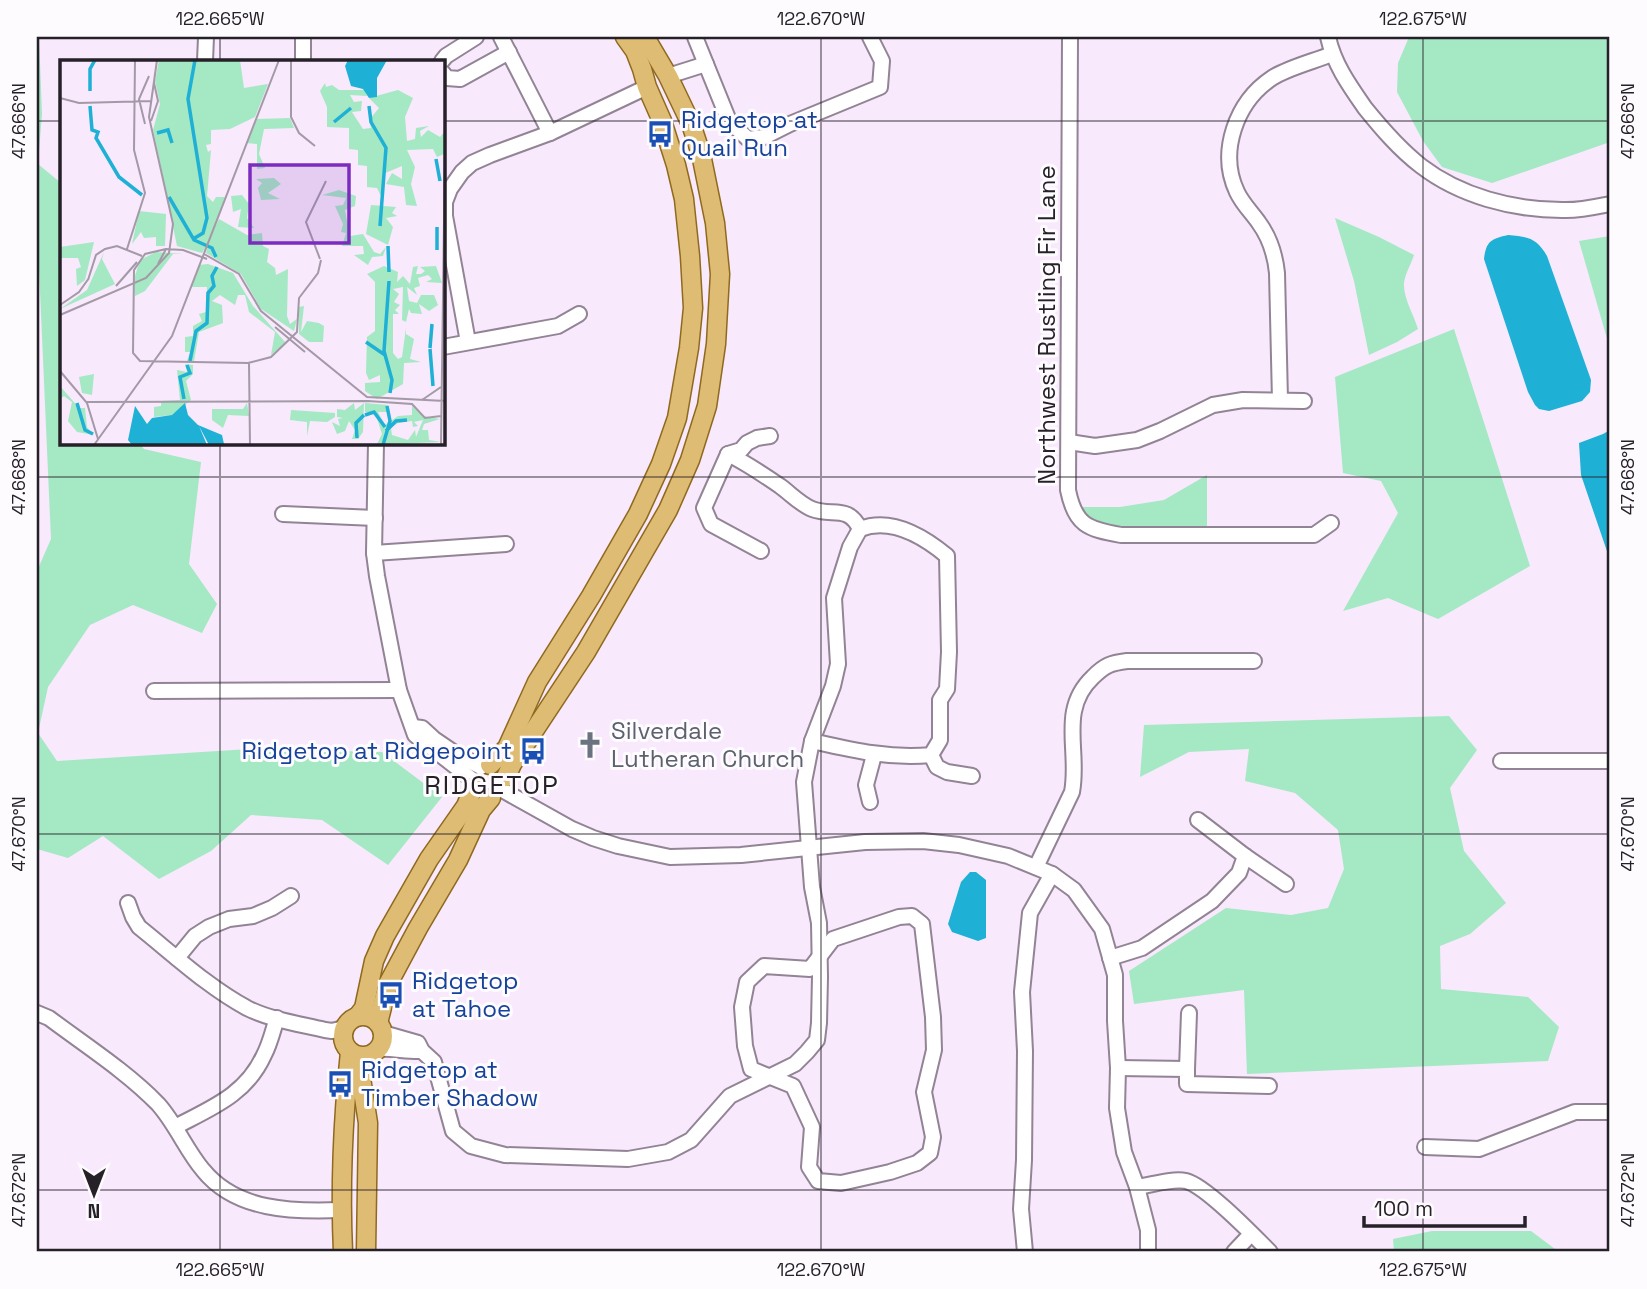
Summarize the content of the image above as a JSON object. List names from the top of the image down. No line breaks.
{"streets":{"street":["Northwest Rustling Fir Lane"]},"districts":["RIDGETOP"],"places":{"bus stop":["Ridgetop at Quail Run","Ridgetop at Ridgepoint","Ridgetop at Tahoe","Ridgetop at Timber Shadow"],"church":["Silverdale Lutheran Church"]},"scale_bar":"100 m","north":"bottom","coordinates":["122.665°W","122.670°W","122.675°W","47.666°N","47.668°N","47.670°N","47.672°N"]}
